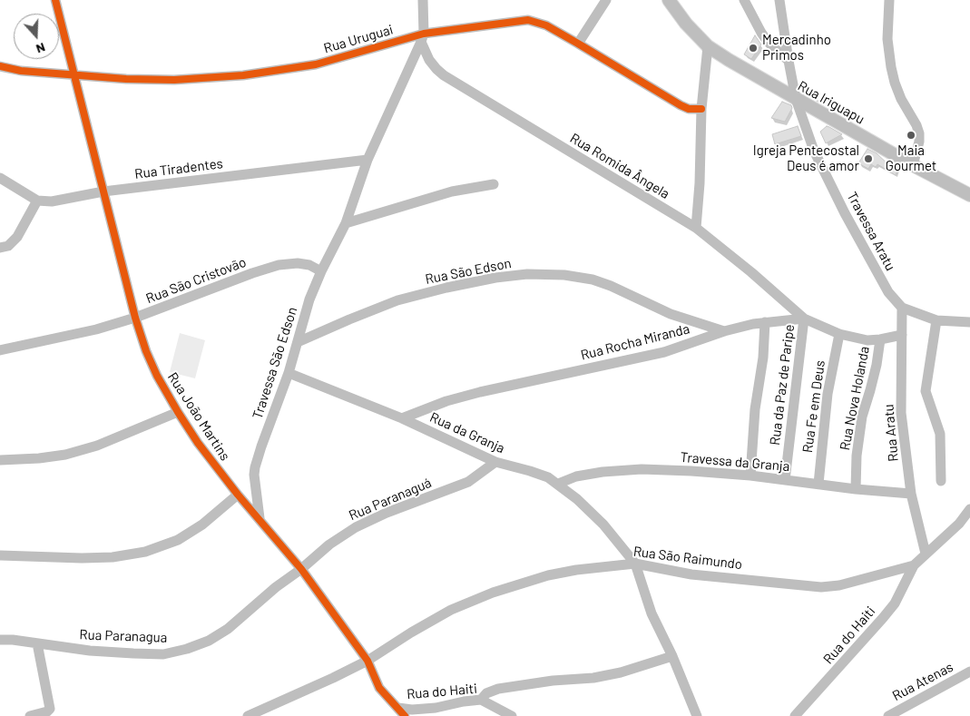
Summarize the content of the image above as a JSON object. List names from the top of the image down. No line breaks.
{"streets":{"main road":["Rua Iriguapu"],"street":["Rua Uruguai","Rua Romida Ângela","Rua Tiradentes","Travessa Aratu","Rua São Edson","Rua São Cristovão","Rua Rocha Miranda","Travessa São Edson","Rua da Paz de Paripe","Rua Nova Holanda","Rua Fe em Deus","Rua João Martins","Rua da Granja","Rua Aratu","Travessa da Granja","Rua Paranaguá","Rua São Raimundo","Rua do Haiti","Rua Paranagua","Rua Atenas"]},"crossings":[["Rua Uruguai","Rua Romida Ângela"],["Rua Uruguai","Travessa São Edson"],["Rua Uruguai","Rua João Martins"],["Rua Iriguapu","Travessa Aratu"],["Rua Romida Ângela","Rua Rocha Miranda"],["Rua Romida Ângela","Travessa São Edson"],["Rua Romida Ângela","Rua da Paz de Paripe"],["Rua Tiradentes","Travessa São Edson"],["Rua Tiradentes","Rua João Martins"],["Travessa Aratu","Rua Aratu"],["Rua São Edson","Rua Rocha Miranda"],["Rua São Edson","Travessa São Edson"],["Rua São Cristovão","Travessa São Edson"],["Rua São Cristovão","Rua João Martins"],["Rua Rocha Miranda","Rua da Paz de Paripe"],["Rua Rocha Miranda","Rua da Granja"],["Travessa São Edson","Rua João Martins"],["Travessa São Edson","Rua da Granja"],["Rua da Paz de Paripe","Travessa da Granja"],["Rua Nova Holanda","Travessa da Granja"],["Rua Fe em Deus","Travessa da Granja"],["Rua João Martins","Rua Paranaguá"],["Rua João Martins","Rua São Raimundo"],["Rua João Martins","Rua do Haiti"],["Rua João Martins","Rua Paranagua"],["Rua da Granja","Travessa da Granja"],["Rua da Granja","Rua Paranaguá"],["Rua da Granja","Rua São Raimundo"],["Rua Aratu","Travessa da Granja"],["Rua Paranaguá","Rua Paranagua"],["Rua São Raimundo","Rua do Haiti"]],"places":["Mercadinho Primos","Maia Gourmet","Igreja Pentecostal Deus é amor"],"north":"bottom"}
